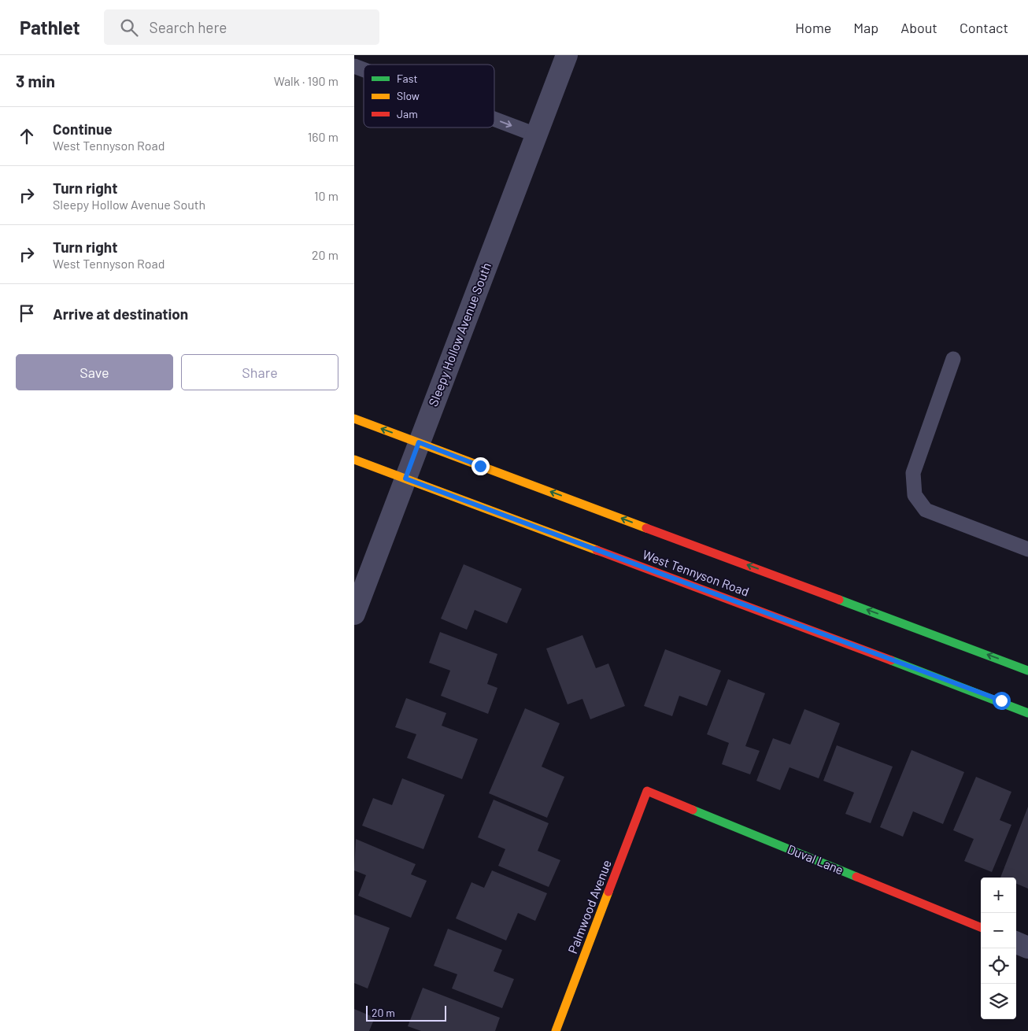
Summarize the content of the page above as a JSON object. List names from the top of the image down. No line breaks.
{"streets":{"main road":["West Tennyson Road","Duval Lane","Palmwood Avenue"],"street":["Sleepy Hollow Avenue South"]},"crossings":[["Sleepy Hollow Avenue South","West Tennyson Road"],["Duval Lane","Palmwood Avenue"]],"legend":["Fast","Slow","Jam"],"scale_bar":"20 m","page":{"header":"Pathlet","search":"Search here","nav":["Home","Map","About","Contact"],"heading":["3 min","Walk · 190 m"],"list":[["Continue","West Tennyson Road","160 m"],["Turn right","Sleepy Hollow Avenue South","10 m"],["Turn right","West Tennyson Road","20 m"],"Arrive at destination"],"buttons":["Save","Share"],"map_buttons":["+","−"],"scale":"20 m"}}
